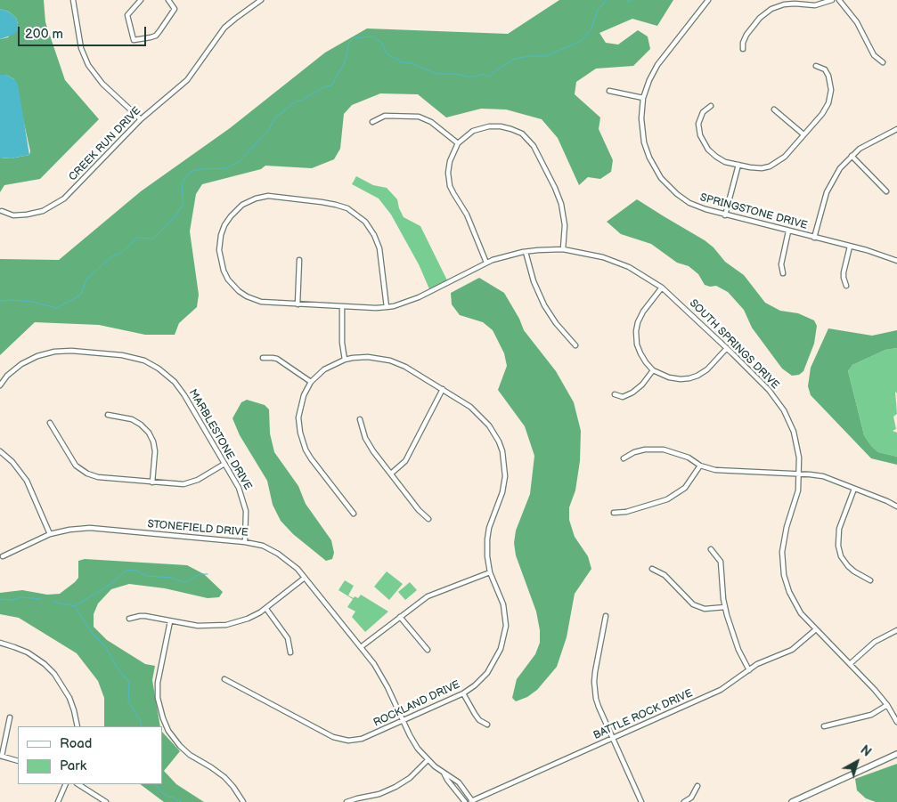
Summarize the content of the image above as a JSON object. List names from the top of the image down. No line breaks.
{"streets":{"street":["CREEK RUN DRIVE","SPRINGSTONE DRIVE","SOUTH SPRINGS DRIVE","MARBLESTONE DRIVE","STONEFIELD DRIVE","ROCKLAND DRIVE","BATTLE ROCK DRIVE"]},"crossings":[["SOUTH SPRINGS DRIVE","BATTLE ROCK DRIVE"],["MARBLESTONE DRIVE","STONEFIELD DRIVE"],["STONEFIELD DRIVE","ROCKLAND DRIVE"],["STONEFIELD DRIVE","BATTLE ROCK DRIVE"]],"legend":["Road","Park"],"scale_bar":"200 m","north":"top right"}
